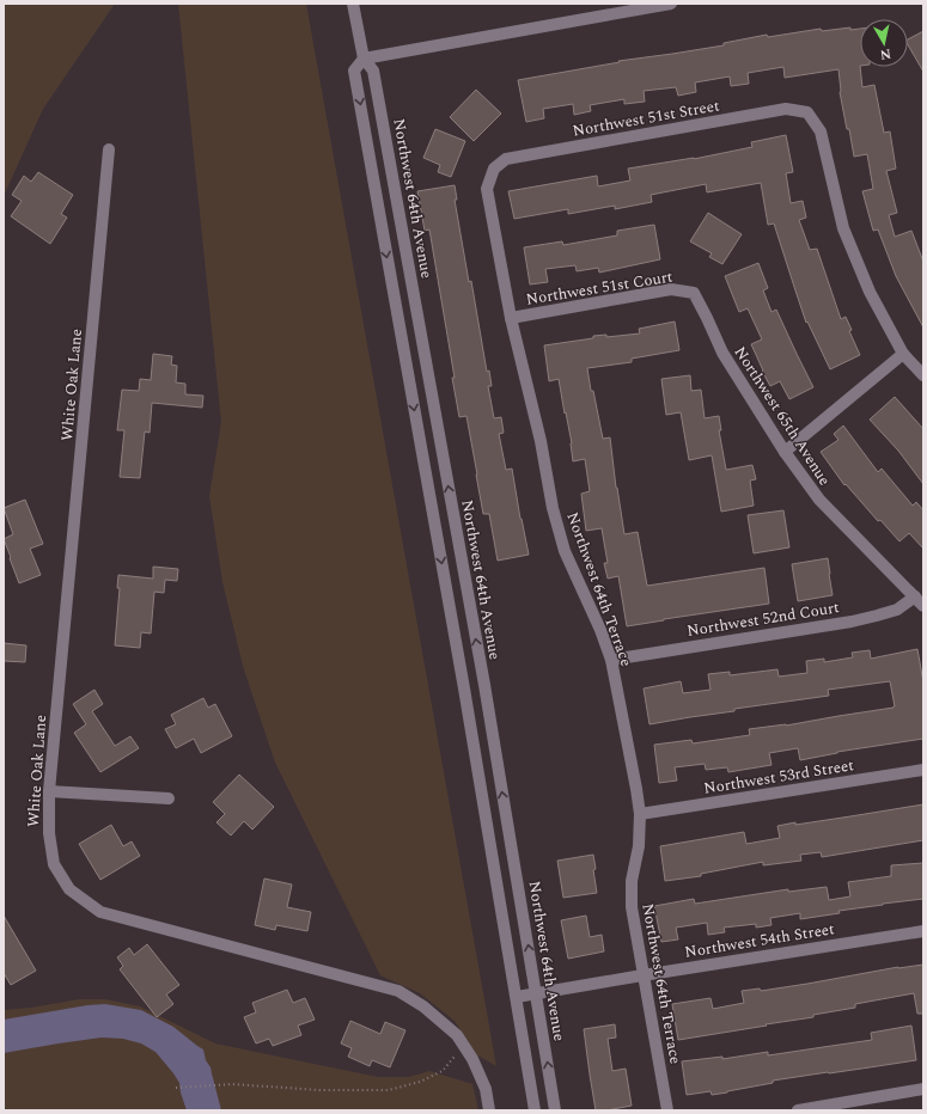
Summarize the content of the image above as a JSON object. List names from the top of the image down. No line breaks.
{"streets":{"street":["Northwest 51st Street","Northwest 64th Avenue","Northwest 51st Court","White Oak Lane","Northwest 65th Avenue","Northwest 64th Terrace","Northwest 52nd Court","Northwest 53rd Street","Northwest 54th Street"]},"crossings":[["Northwest 51st Street","Northwest 64th Terrace"],["Northwest 64th Avenue","Northwest 54th Street"],["Northwest 51st Court","Northwest 65th Avenue"],["Northwest 51st Court","Northwest 64th Terrace"],["Northwest 65th Avenue","Northwest 52nd Court"],["Northwest 64th Terrace","Northwest 52nd Court"],["Northwest 64th Terrace","Northwest 53rd Street"],["Northwest 64th Terrace","Northwest 54th Street"]],"north":"bottom"}
